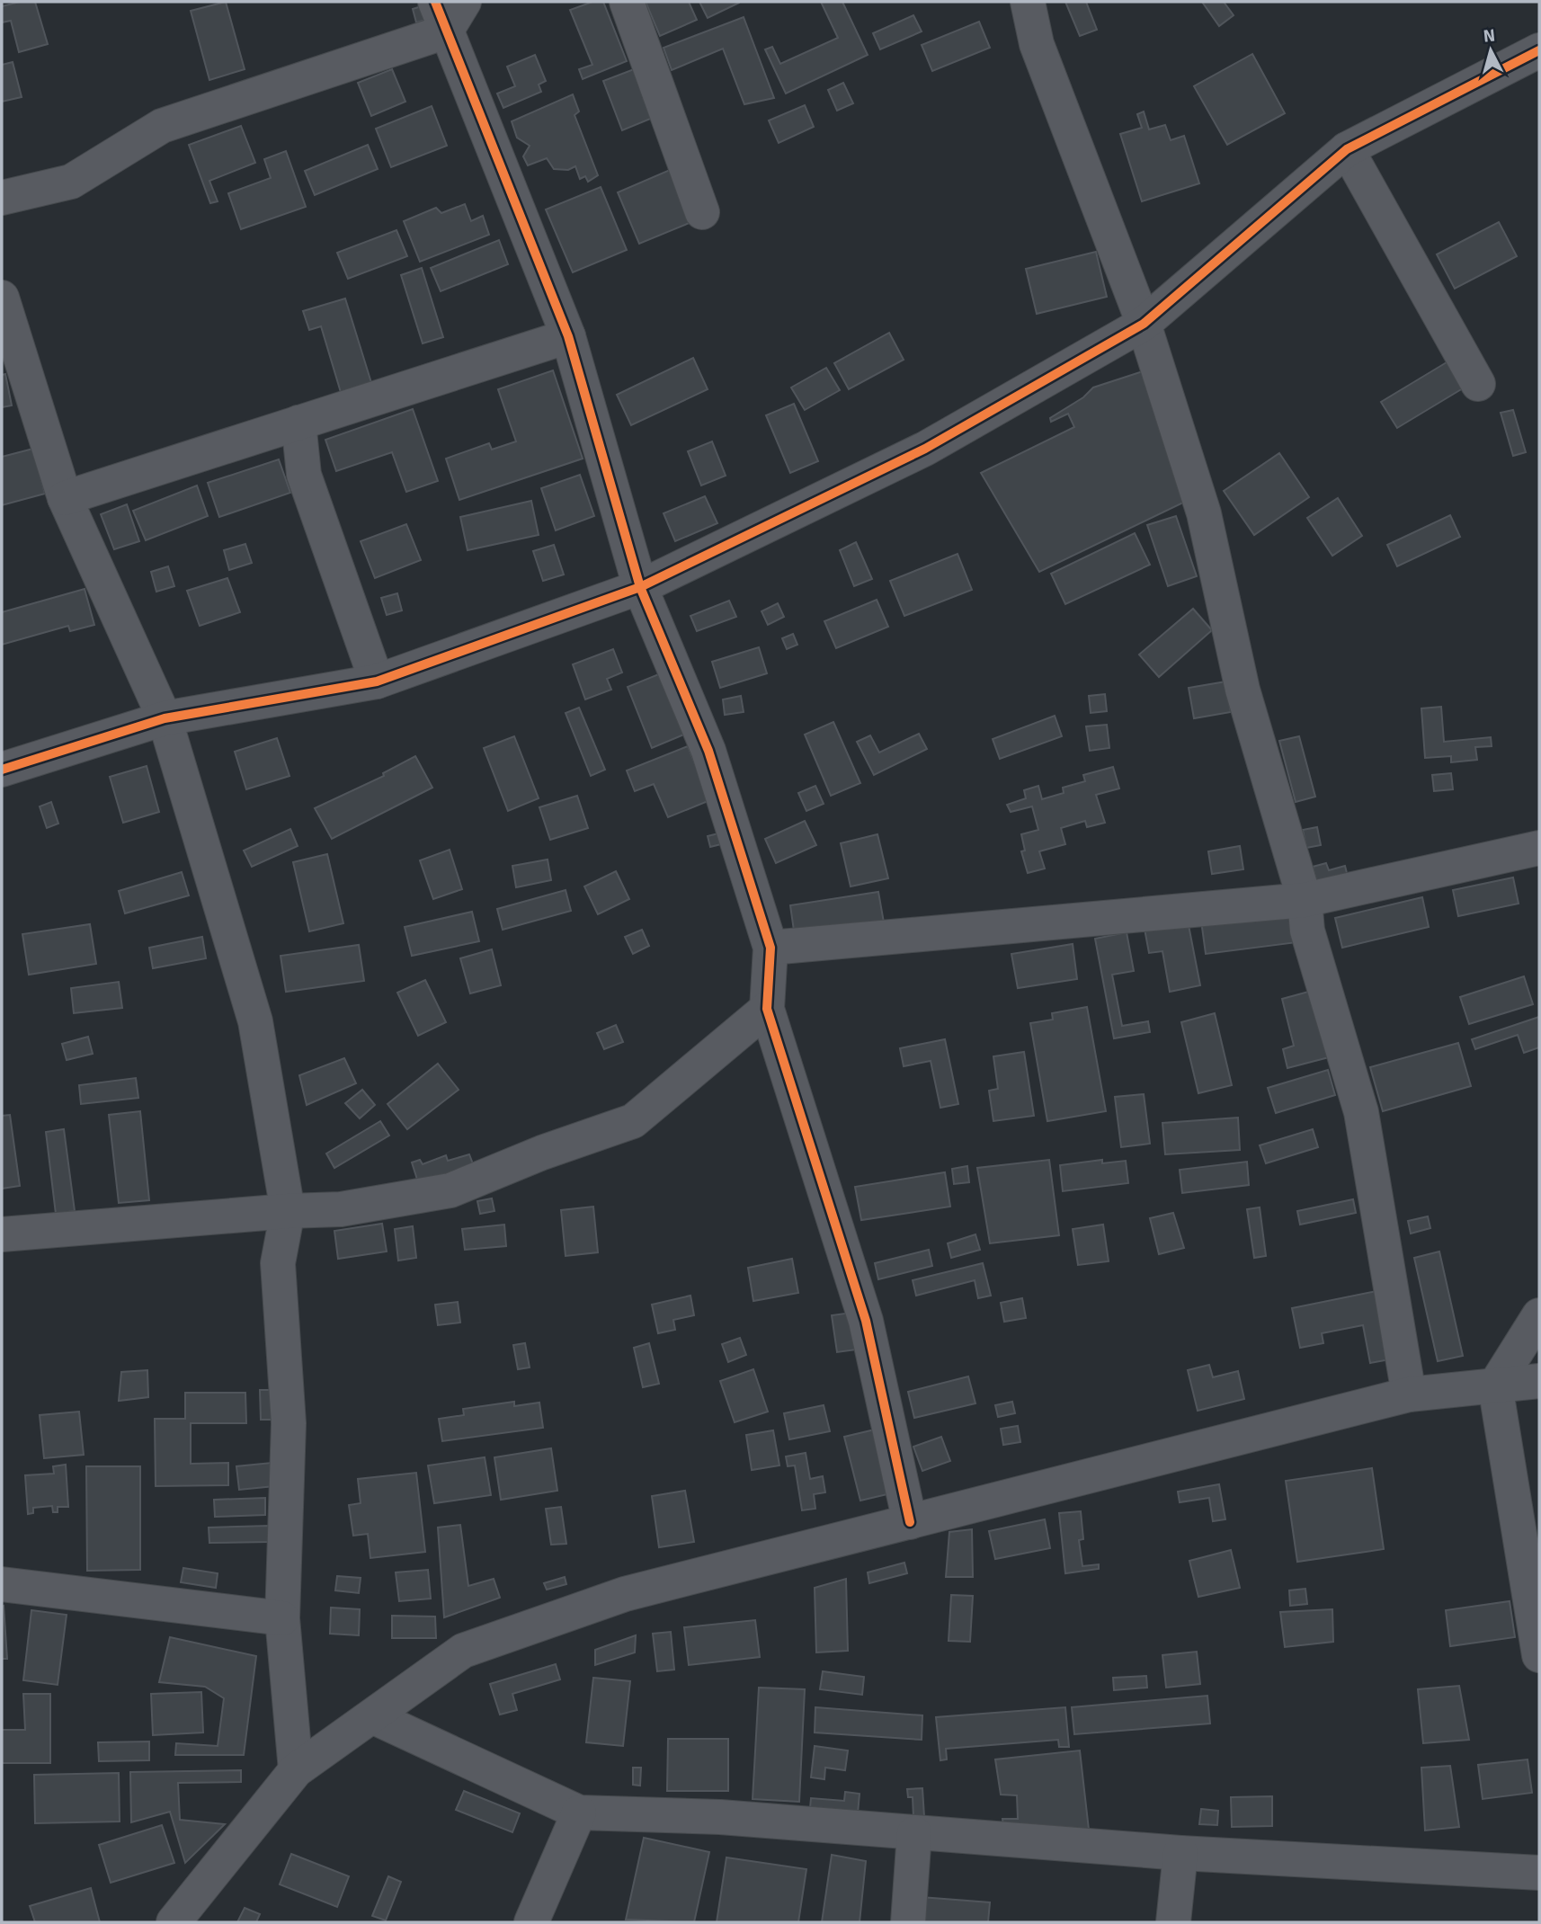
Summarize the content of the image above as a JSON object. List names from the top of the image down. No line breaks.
{"north":"top"}
